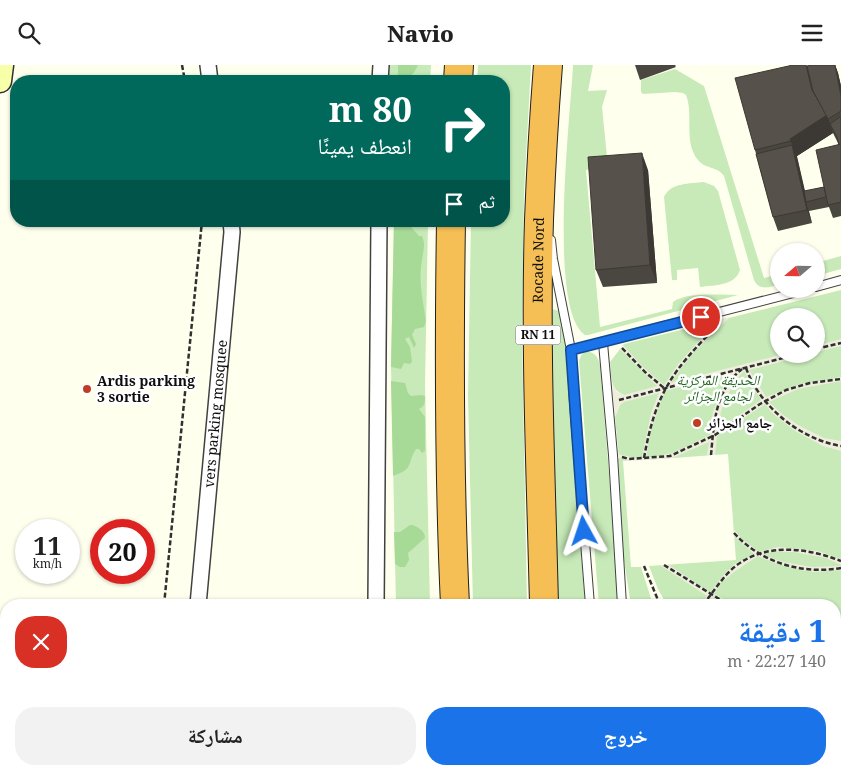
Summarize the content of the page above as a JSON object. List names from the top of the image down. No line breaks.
{"streets":{"highway":["Rocade Nord","RN 11"],"street":["vers parking mosquee"]},"parks":["الحديقة المركزية لجامع الجزائر"],"places":["Ardis parking 3 sortie","جامع الجزائر"],"north":"left","page":{"header":"Navio","turn":["80 m","انعطف يمينًا"],"then":"ثم","speed":"11 km/h","limit":"20","heading":["1 دقيقة","140 m · 22:27"],"buttons":["خروج","مشاركة"]}}
